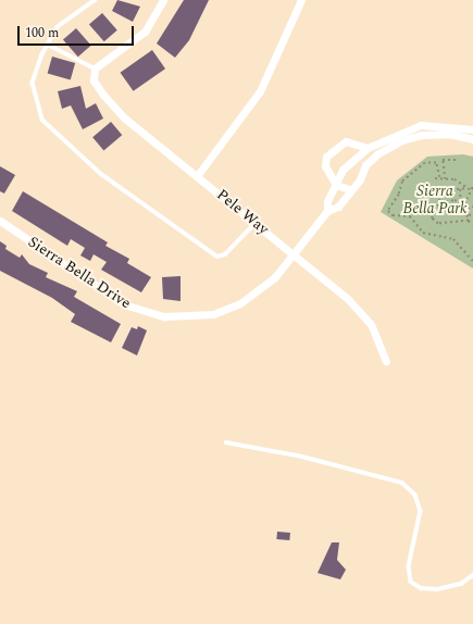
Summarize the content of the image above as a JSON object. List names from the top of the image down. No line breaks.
{"streets":{"street":["Pele Way","Sierra Bella Drive"]},"crossings":[["Pele Way","Sierra Bella Drive"]],"parks":["Sierra Bella Park"],"scale_bar":"100 m"}
